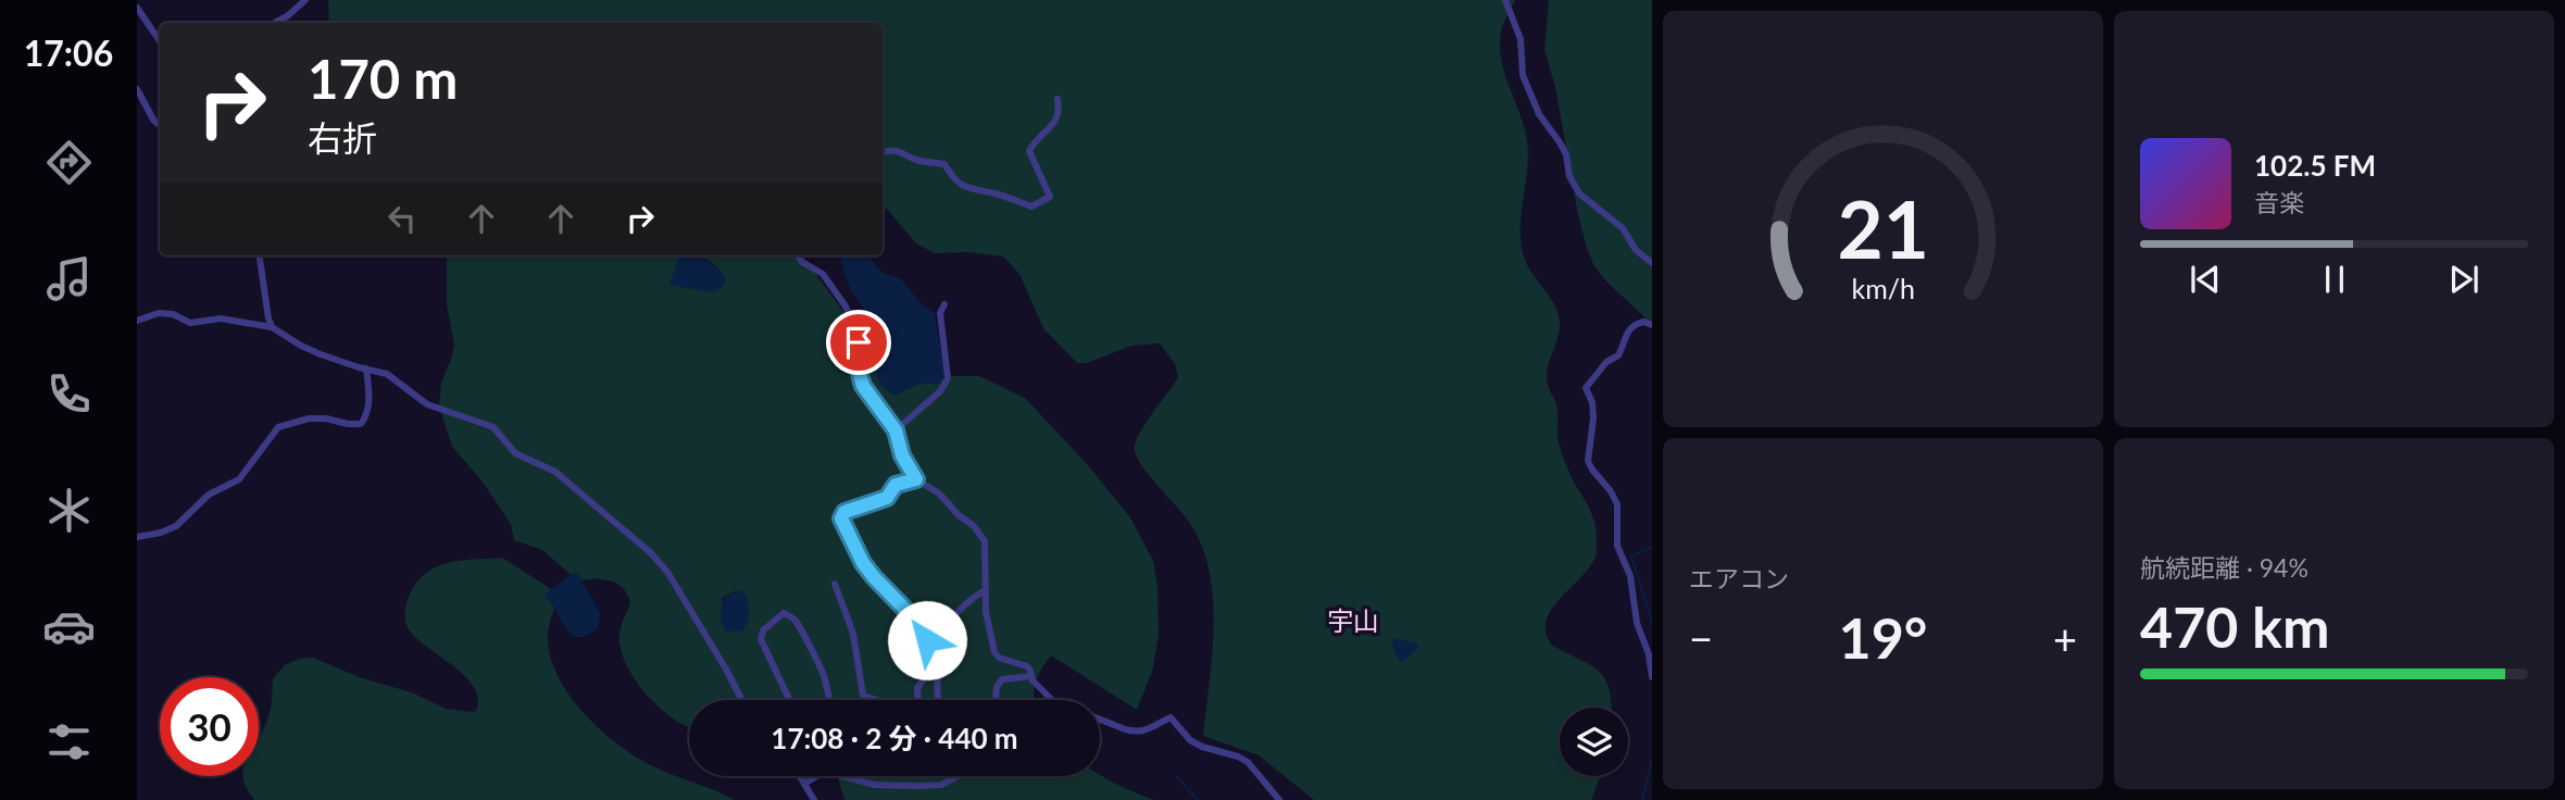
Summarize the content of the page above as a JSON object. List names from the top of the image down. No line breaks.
{"districts":["宇山"],"page":{"tabs":"17:06","turn":["170 m","右折"],"song":["102.5 FM","音楽"],"tile":["エアコン",["航続距離 · 94%","470 km"]],"heat":["−","19°","+"],"limit":"30","trip":"17:08 · 2 分 · 440 m","gauge":["21","km/h"]}}
